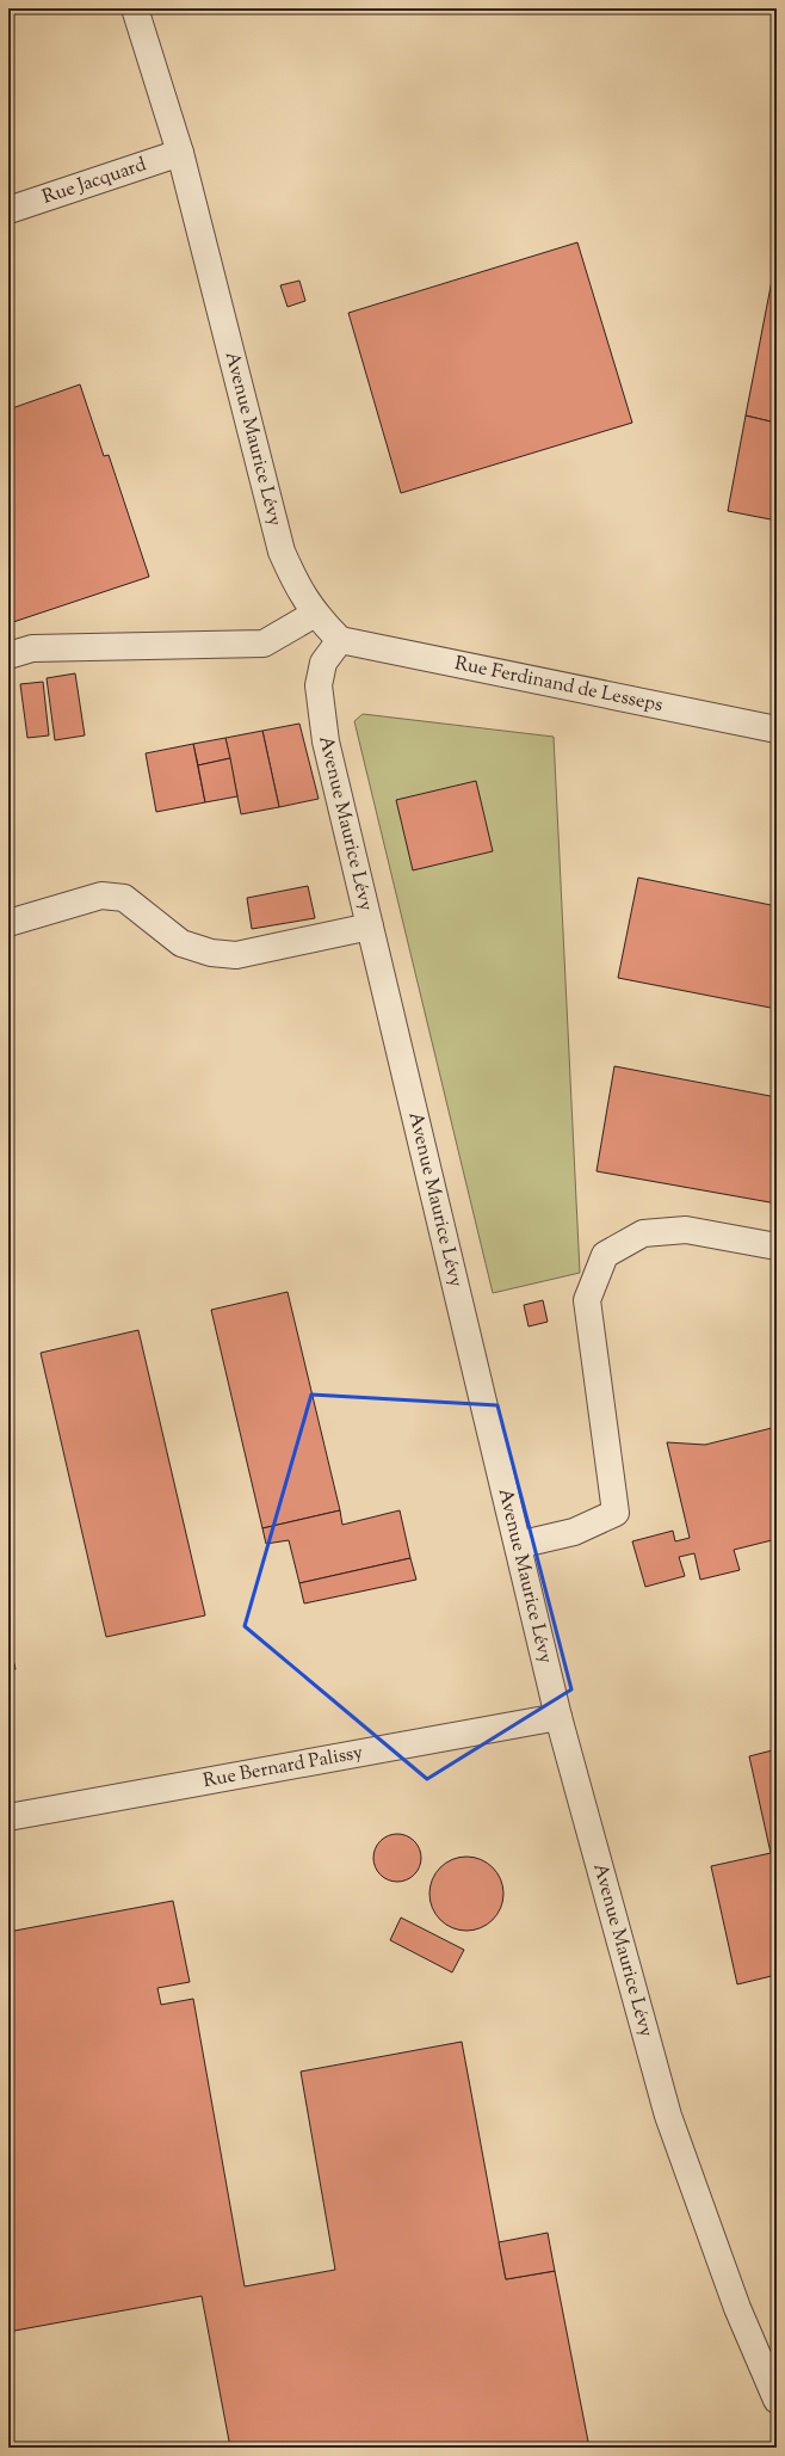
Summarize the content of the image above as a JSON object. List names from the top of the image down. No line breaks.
{"streets":{"street":["Rue Jacquard","Avenue Maurice Lévy","Rue Ferdinand de Lesseps","Rue Bernard Palissy"]},"crossings":[["Rue Jacquard","Avenue Maurice Lévy"],["Avenue Maurice Lévy","Rue Ferdinand de Lesseps"],["Avenue Maurice Lévy","Rue Bernard Palissy"]]}
